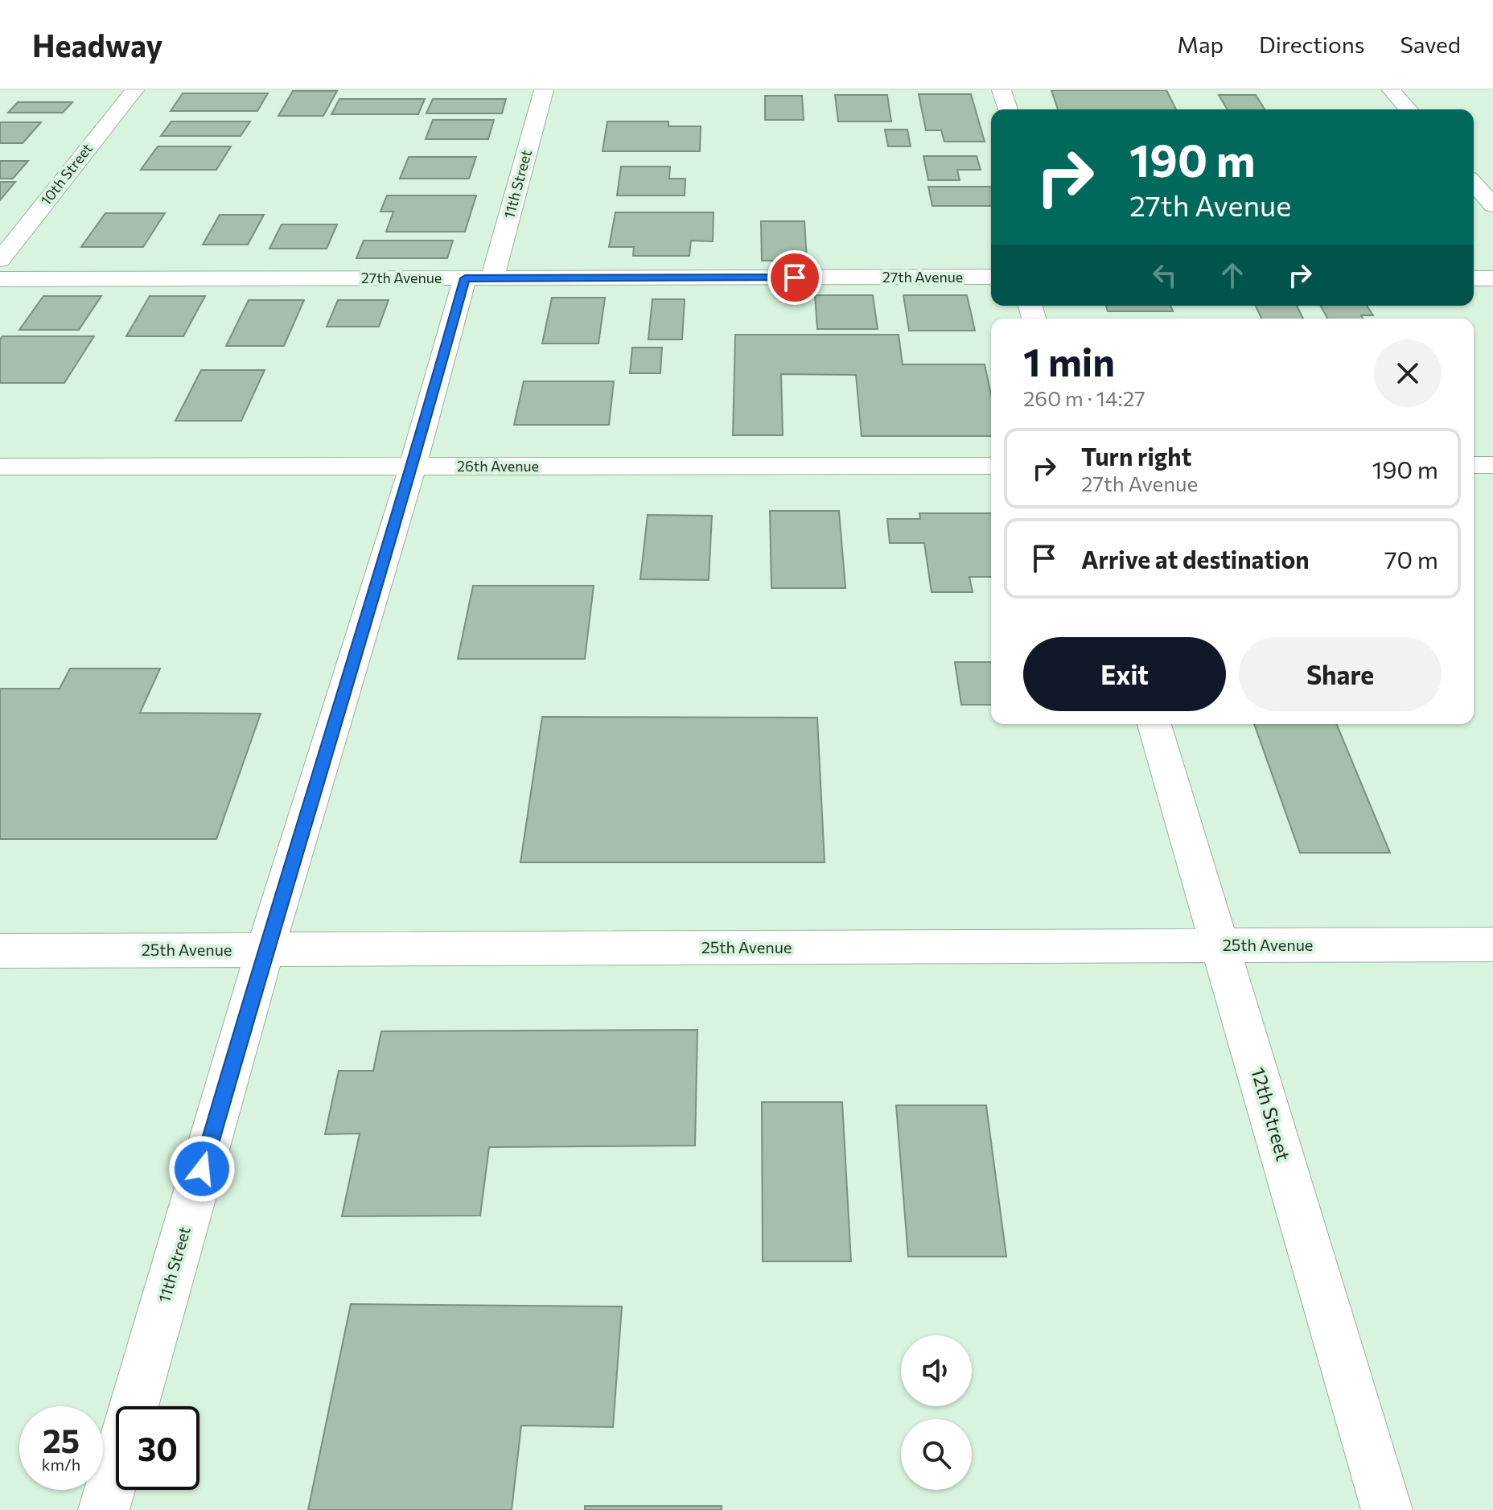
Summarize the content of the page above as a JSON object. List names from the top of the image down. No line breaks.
{"streets":{"street":["10th Street","11th Street","27th Avenue","26th Avenue","25th Avenue","12th Street"]},"crossings":[["11th Street","27th Avenue"],["11th Street","26th Avenue"],["11th Street","25th Avenue"],["25th Avenue","12th Street"]],"page":{"header":"Headway","nav":["Map","Directions","Saved"],"turn":["190 m","27th Avenue"],"heading":["1 min","260 m · 14:27"],"list":[{"name":"Turn right","note":"27th Avenue","value":"190 m"},{"name":"Arrive at destination","value":"70 m"}],"buttons":["Exit","Share"],"speed":"25 km/h","limit":"30"}}
